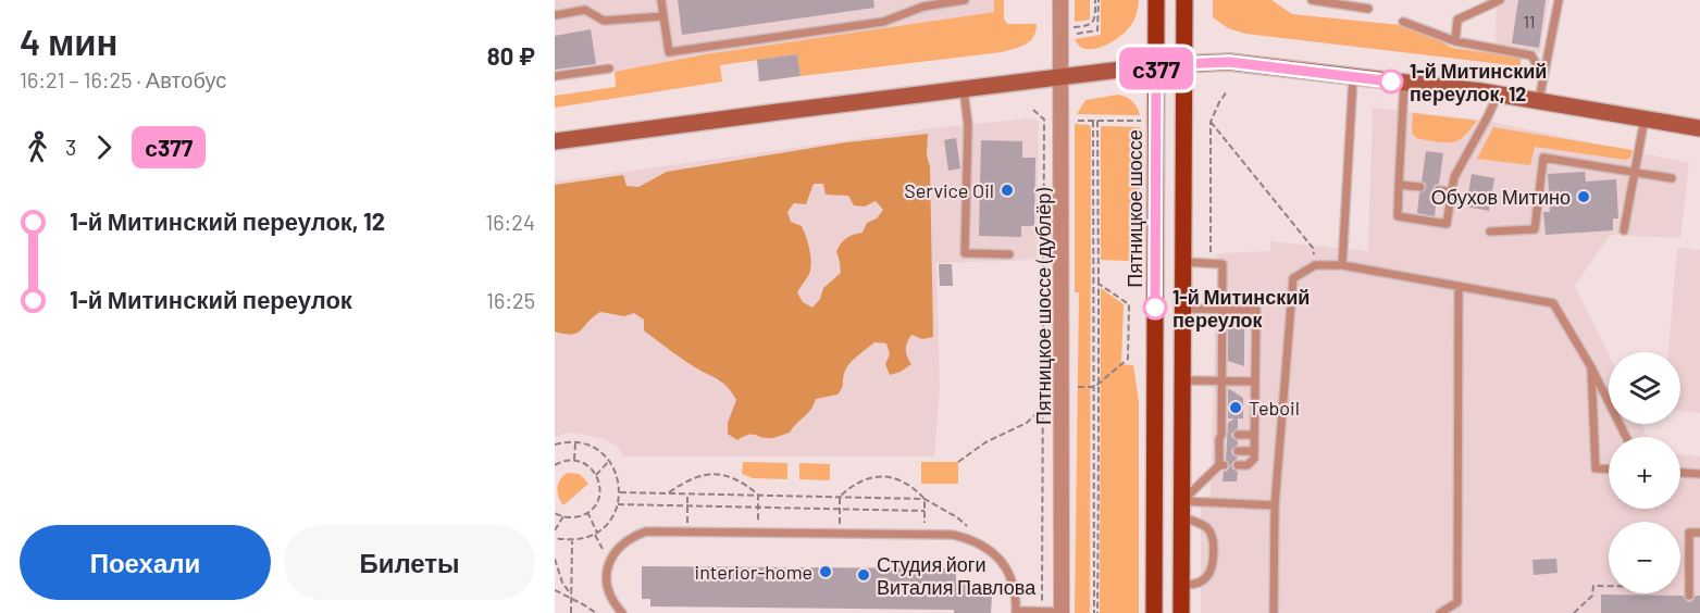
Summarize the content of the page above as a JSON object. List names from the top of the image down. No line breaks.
{"streets":{"main road":["Пятницкое шоссе"],"street":["Пятницкое шоссе (дублёр)"]},"places":["1-й Митинский переулок, 12","Service Oil","Обухов Митино","1-й Митинский переулок","Teboil","interior-home","Студия йоги Виталия Павлова"],"lines":["bus line с377"],"house_numbers":["11"],"page":{"heading":["4 мин","16:21 – 16:25 · Автобус","80 ₽"],"on_map":"с377","legs":["3","с377"],"list":[{"name":"1-й Митинский переулок, 12","value":"16:24"},{"name":"1-й Митинский переулок","value":"16:25"}],"map_buttons":["+","−"],"buttons":["Поехали","Билеты"]}}
